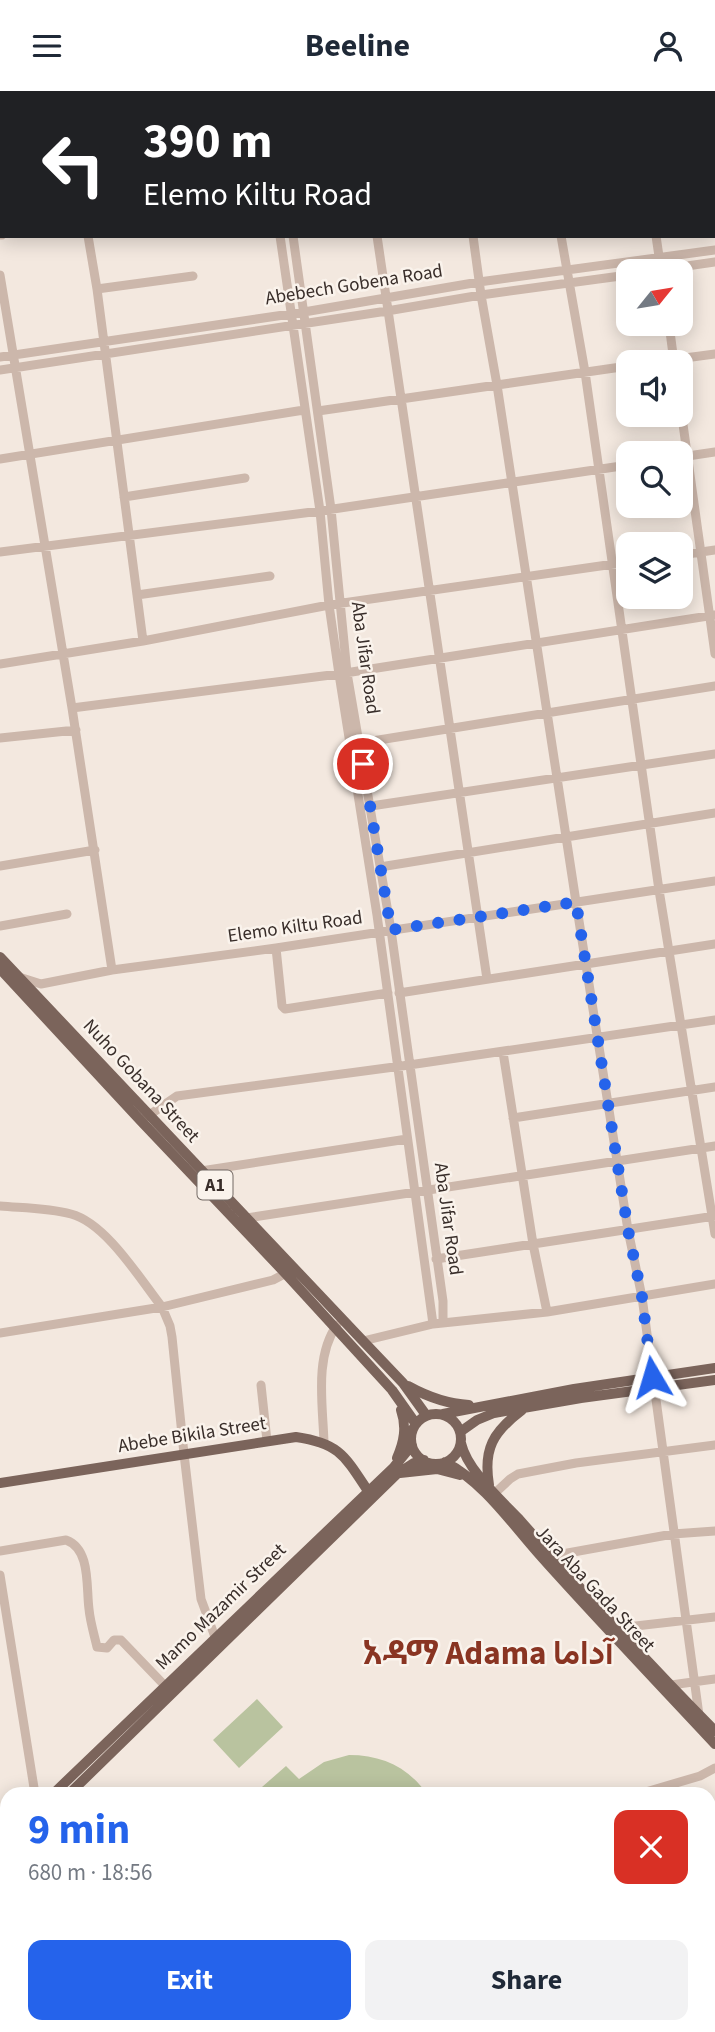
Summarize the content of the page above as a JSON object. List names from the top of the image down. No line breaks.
{"streets":{"main road":["Nuho Gobana Street","A1","Abebe Bikila Street","Jara Aba Gada Street","Mamo Mazamir Street"],"street":["Abebech Gobena Road","Aba Jifar Road","Elemo Kiltu Road"]},"crossings":[["Abebech Gobena Road","Aba Jifar Road"],["Aba Jifar Road","Elemo Kiltu Road"],["Elemo Kiltu Road","Nuho Gobana Street"],["Nuho Gobana Street","Jara Aba Gada Street"],["Nuho Gobana Street","Mamo Mazamir Street"],["Jara Aba Gada Street","Mamo Mazamir Street"]],"districts":["አዳማ Adama آداما"],"north":"top right","page":{"header":"Beeline","turn":["390 m","Elemo Kiltu Road"],"heading":["9 min","680 m · 18:56"],"buttons":["Exit","Share"]}}
